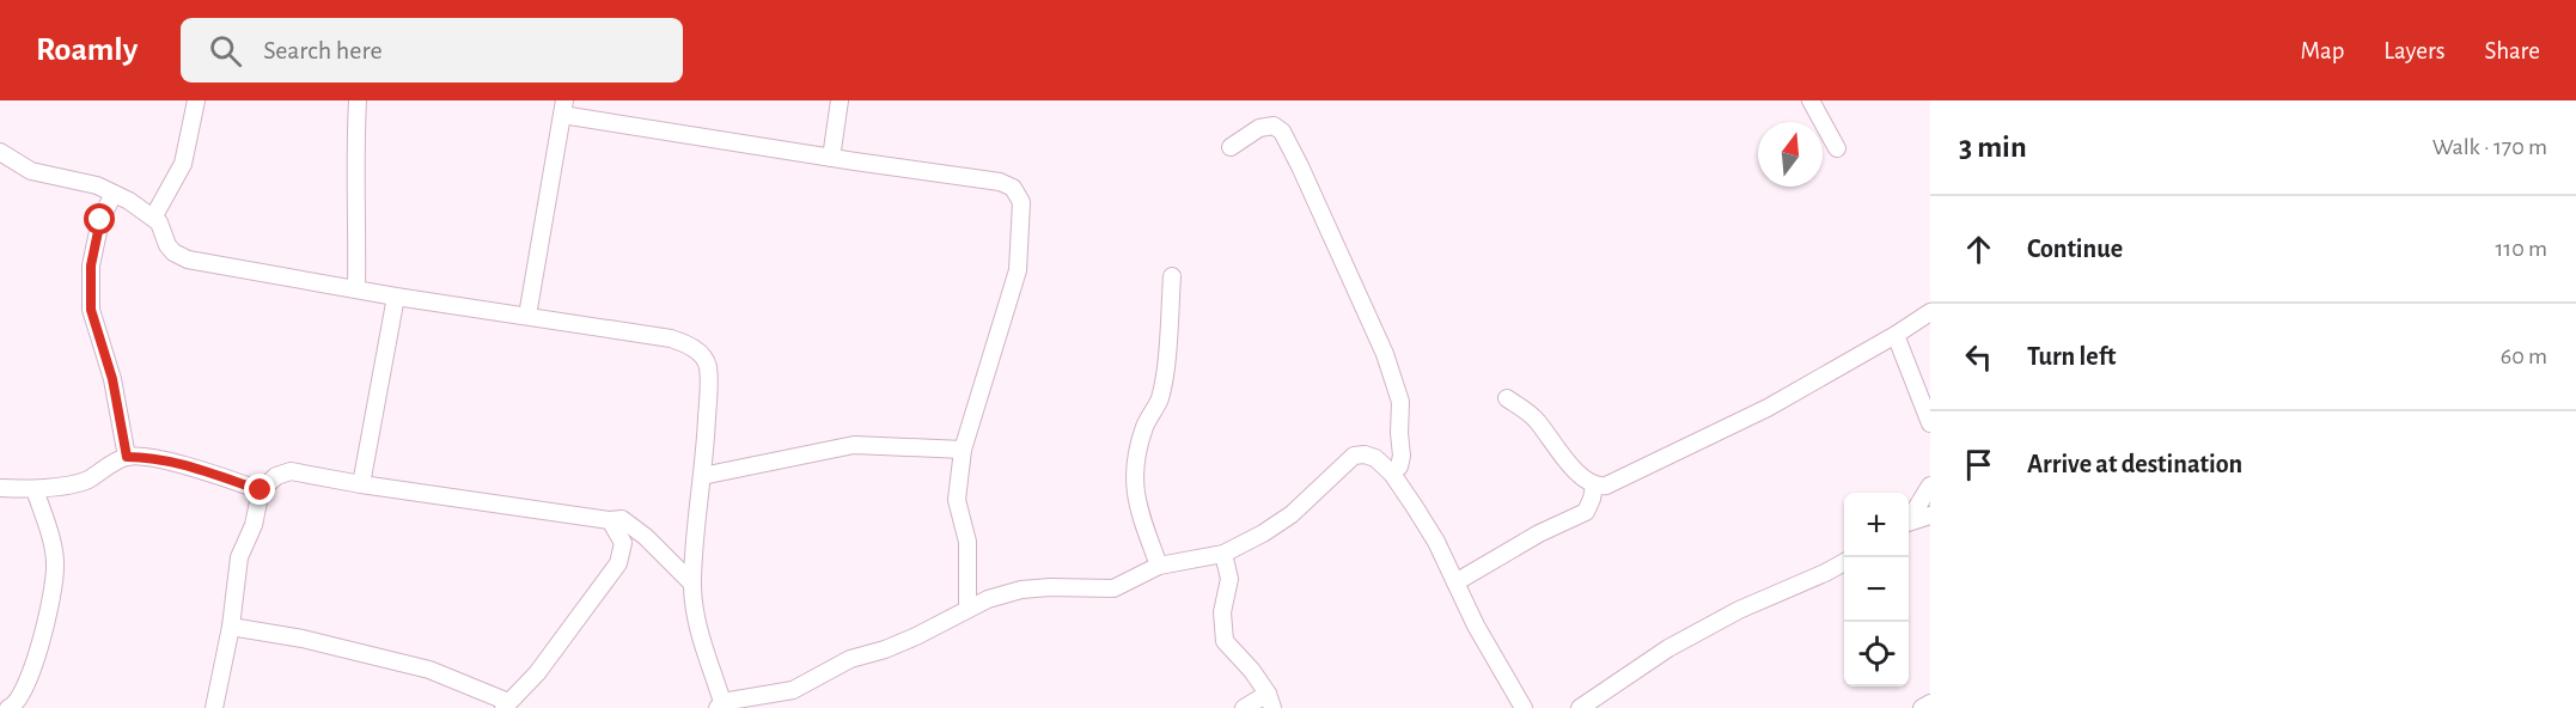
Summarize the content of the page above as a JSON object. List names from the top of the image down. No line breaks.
{"north":"top","page":{"header":"Roamly","search":"Search here","nav":["Map","Layers","Share"],"heading":["3 min","Walk · 170 m"],"list":[["Continue","110 m"],["Turn left","60 m"],"Arrive at destination"],"map_buttons":["+","−"]}}
